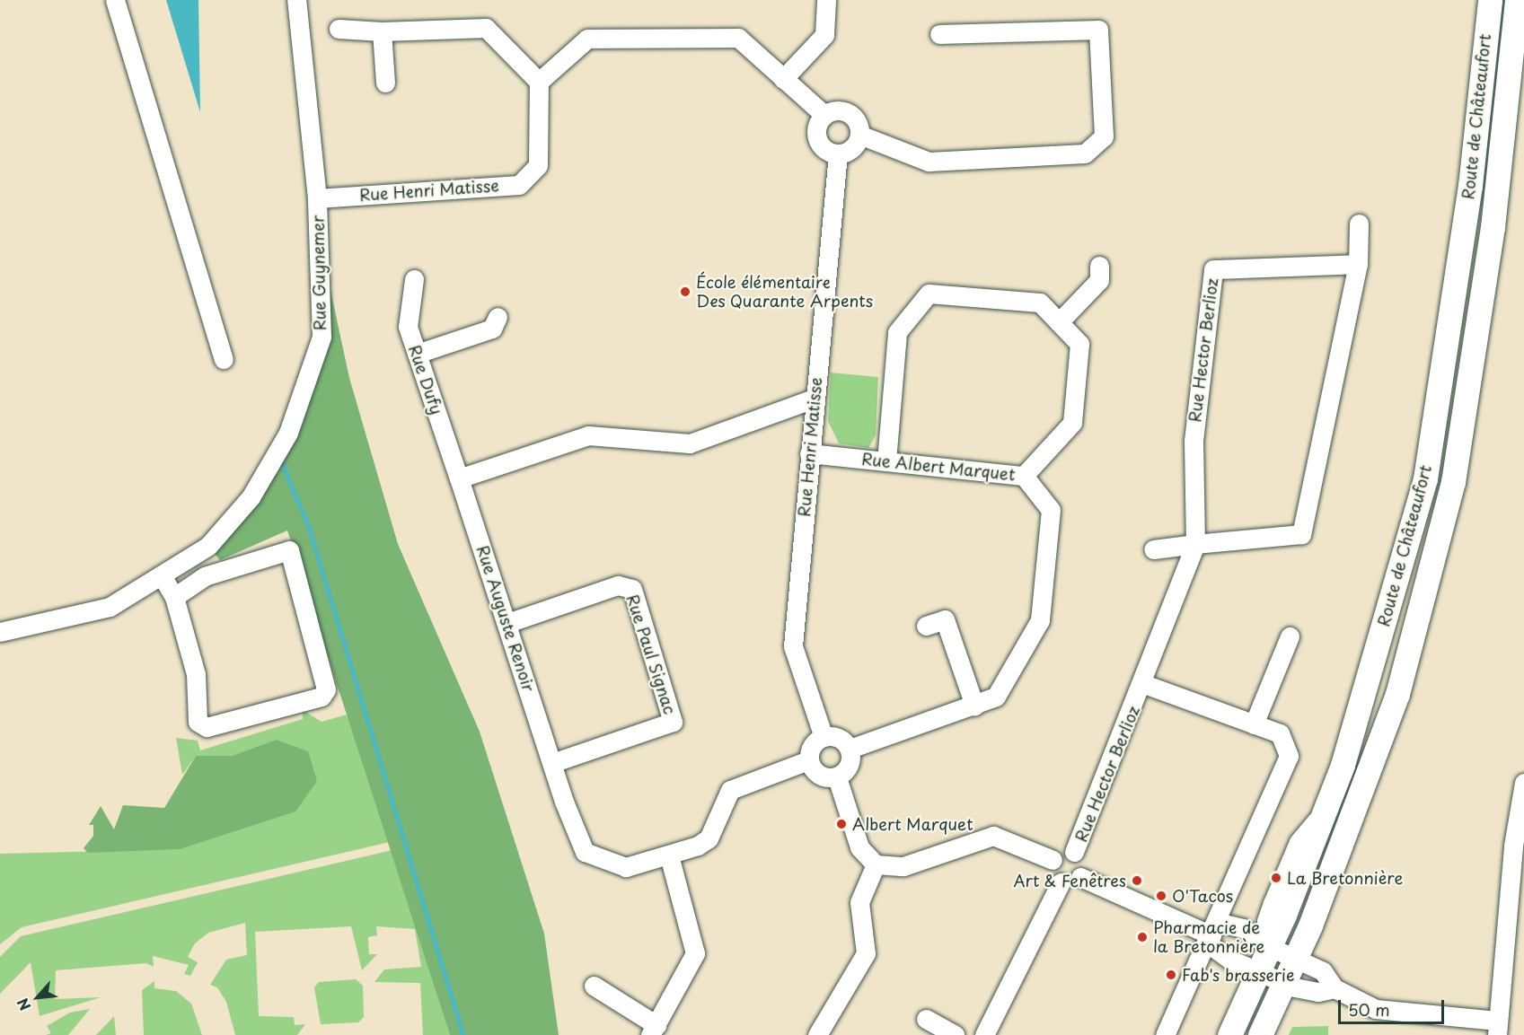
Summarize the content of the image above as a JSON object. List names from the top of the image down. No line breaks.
{"streets":{"main road":["Route de Châteaufort"],"street":["Rue Henri Matisse","Rue Guynemer","Rue Hector Berlioz","Rue Dufy","Rue Albert Marquet","Rue Auguste Renoir","Rue Paul Signac"]},"crossings":[["Rue Henri Matisse","Rue Guynemer"],["Rue Henri Matisse","Rue Albert Marquet"],["Rue Henri Matisse","Rue Auguste Renoir"],["Rue Dufy","Rue Auguste Renoir"],["Rue Albert Marquet","Rue Auguste Renoir"],["Rue Auguste Renoir","Rue Paul Signac"]],"places":["École élémentaire Des Quarante Arpents","Albert Marquet","La Bretonnière","Art & Fenêtres","O'Tacos","Pharmacie de la Bretonnière","Fab's brasserie"],"scale_bar":"50 m","north":"bottom left"}
